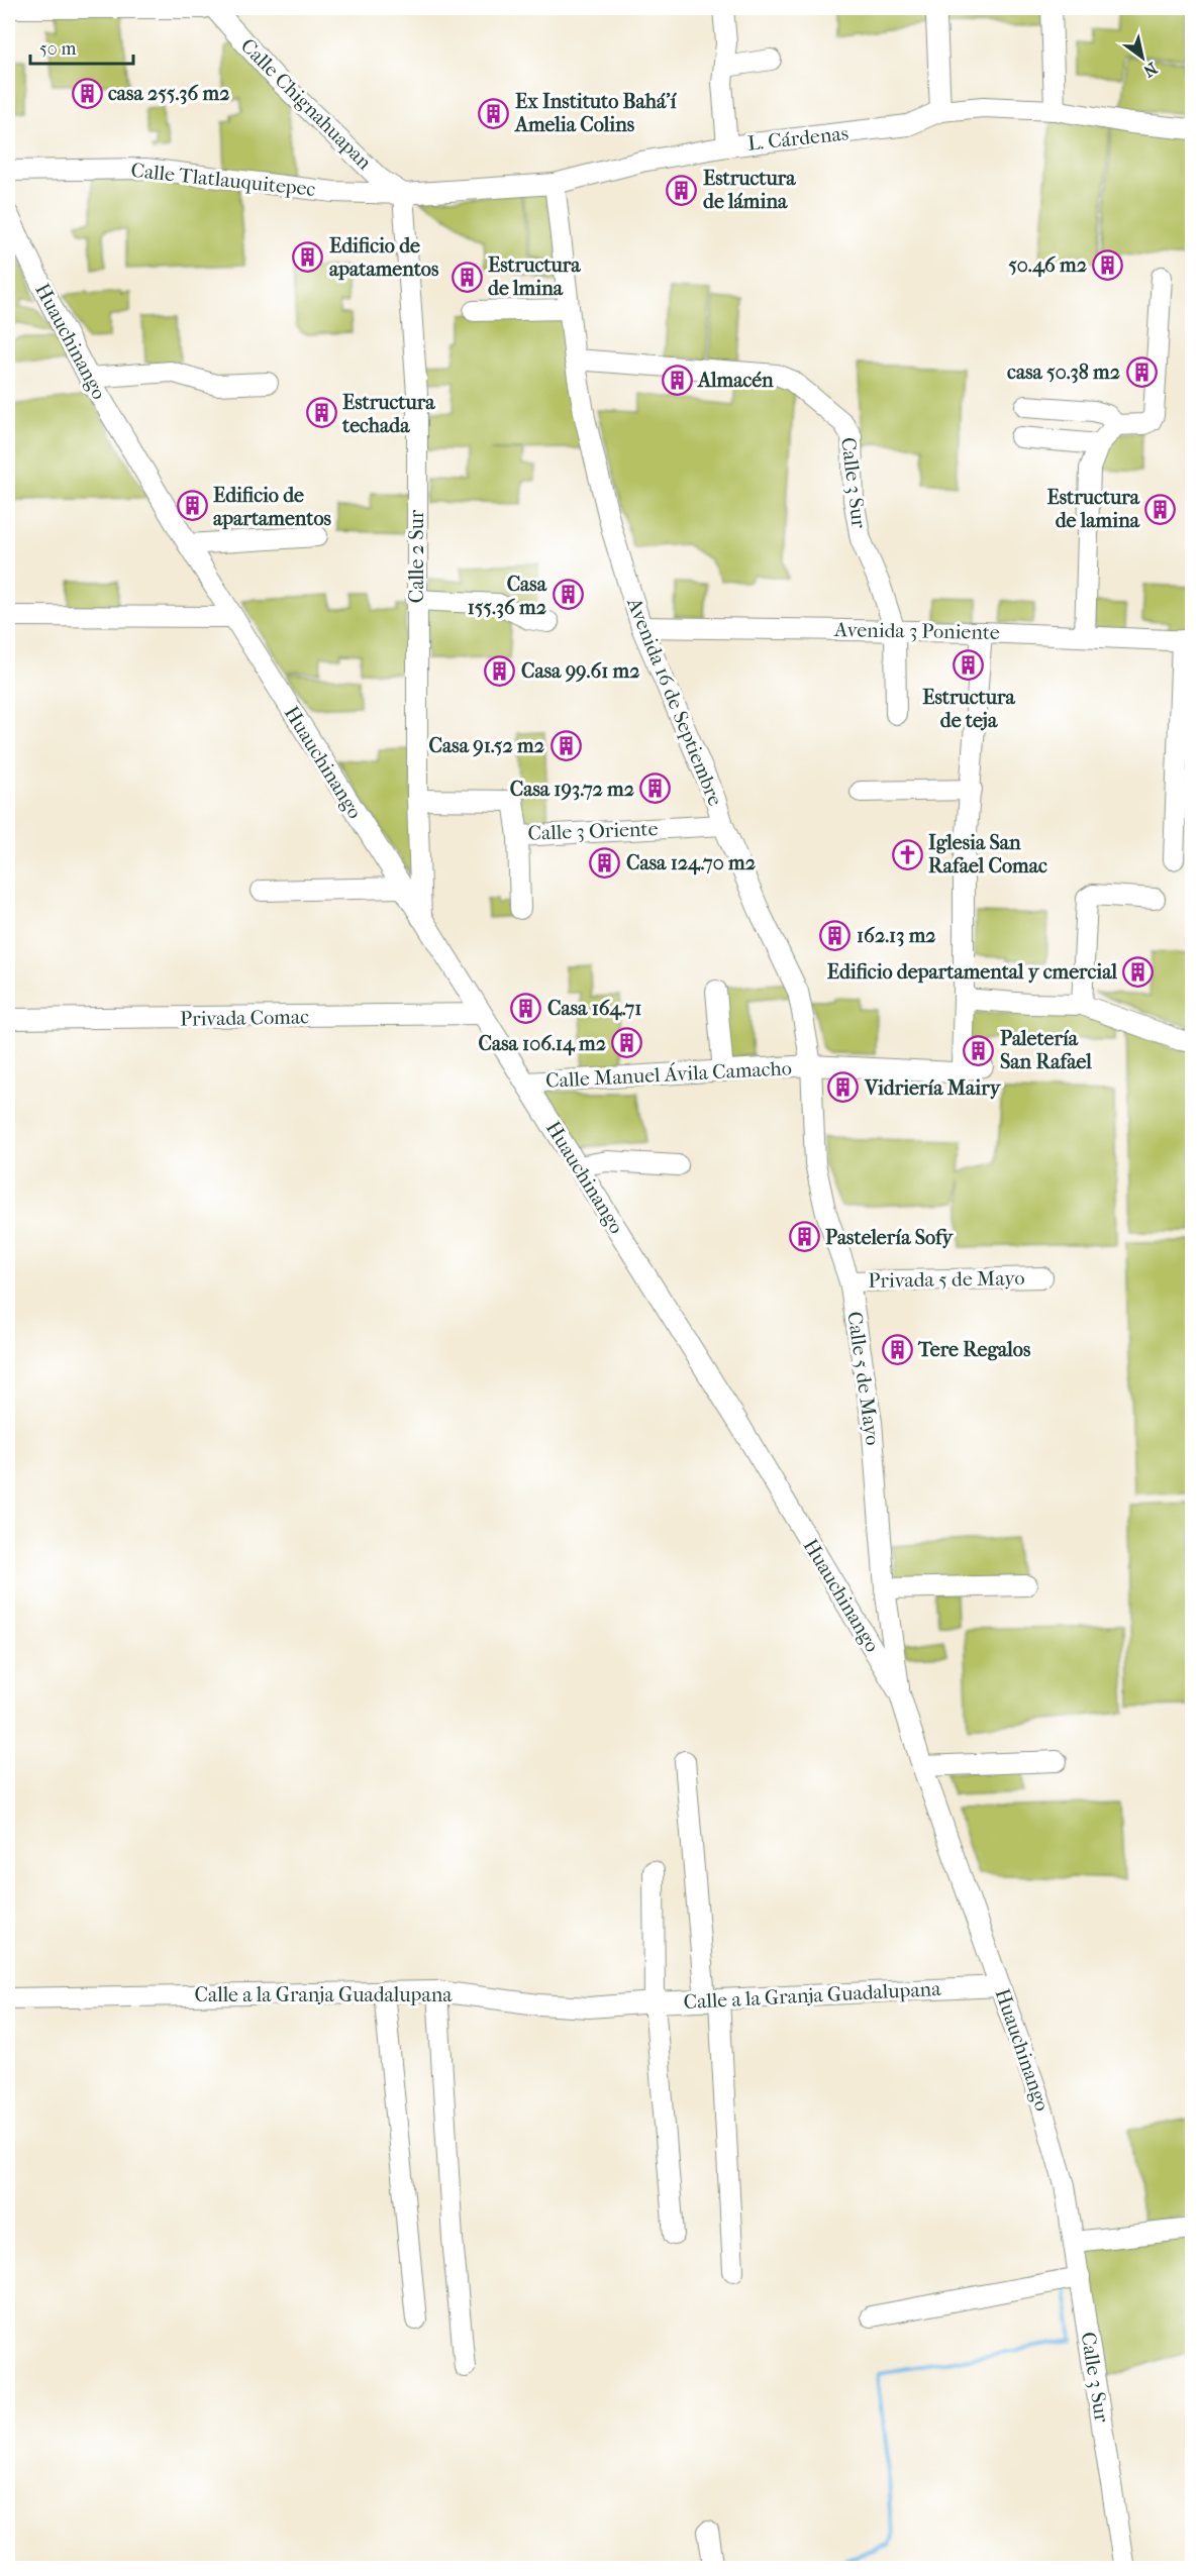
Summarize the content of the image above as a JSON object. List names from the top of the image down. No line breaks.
{"streets":{"street":["Calle Chignahuapan","L. Cárdenas","Calle Tlatlauquitepec","Huauchinango","Calle 3 Sur","Calle 2 Sur","Avenida 3 Poniente","Avenida 16 de Septiembre","Calle 3 Oriente","Privada Comac","Calle Manuel Ávila Camacho","Privada 5 de Mayo","Calle 5 de Mayo","Calle a la Granja Guadalupana"]},"crossings":[["Calle Chignahuapan","L. Cárdenas"],["Calle Chignahuapan","Calle Tlatlauquitepec"],["Calle Chignahuapan","Calle 2 Sur"],["L. Cárdenas","Calle Tlatlauquitepec"],["L. Cárdenas","Calle 2 Sur"],["L. Cárdenas","Avenida 16 de Septiembre"],["Calle Tlatlauquitepec","Calle 2 Sur"],["Huauchinango","Calle 3 Sur"],["Huauchinango","Calle 2 Sur"],["Huauchinango","Privada Comac"],["Huauchinango","Calle Manuel Ávila Camacho"],["Huauchinango","Calle 5 de Mayo"],["Huauchinango","Calle a la Granja Guadalupana"],["Calle 3 Sur","Avenida 3 Poniente"],["Calle 3 Sur","Avenida 16 de Septiembre"],["Calle 2 Sur","Calle 3 Oriente"],["Avenida 3 Poniente","Avenida 16 de Septiembre"],["Avenida 16 de Septiembre","Calle 3 Oriente"],["Avenida 16 de Septiembre","Calle Manuel Ávila Camacho"],["Avenida 16 de Septiembre","Calle 5 de Mayo"],["Calle Manuel Ávila Camacho","Calle 5 de Mayo"],["Privada 5 de Mayo","Calle 5 de Mayo"]],"places":{"building":["casa 255.36 m2","Ex Instituto Bahá'í Amelia Colins","Estructura de lámina","Edificio de apatamentos","50.46 m2","Estructura de lmina","casa 50.38 m2","Almacén","Estructura techada","Edificio de apartamentos","Estructura de lamina","Casa 155.36 m2","Estructura de teja","Casa 99.61 m2","Casa 91.52 m2","Casa 193.72 m2","Casa 124.70 m2","162.13 m2","Edificio departamental y cmercial","Casa 164.71","Casa 106.14 m2","Paletería San Rafael","Vidriería Mairy","Pastelería Sofy","Tere Regalos"],"church":["Iglesia San Rafael Comac"]},"scale_bar":"50 m","north":"bottom right"}
